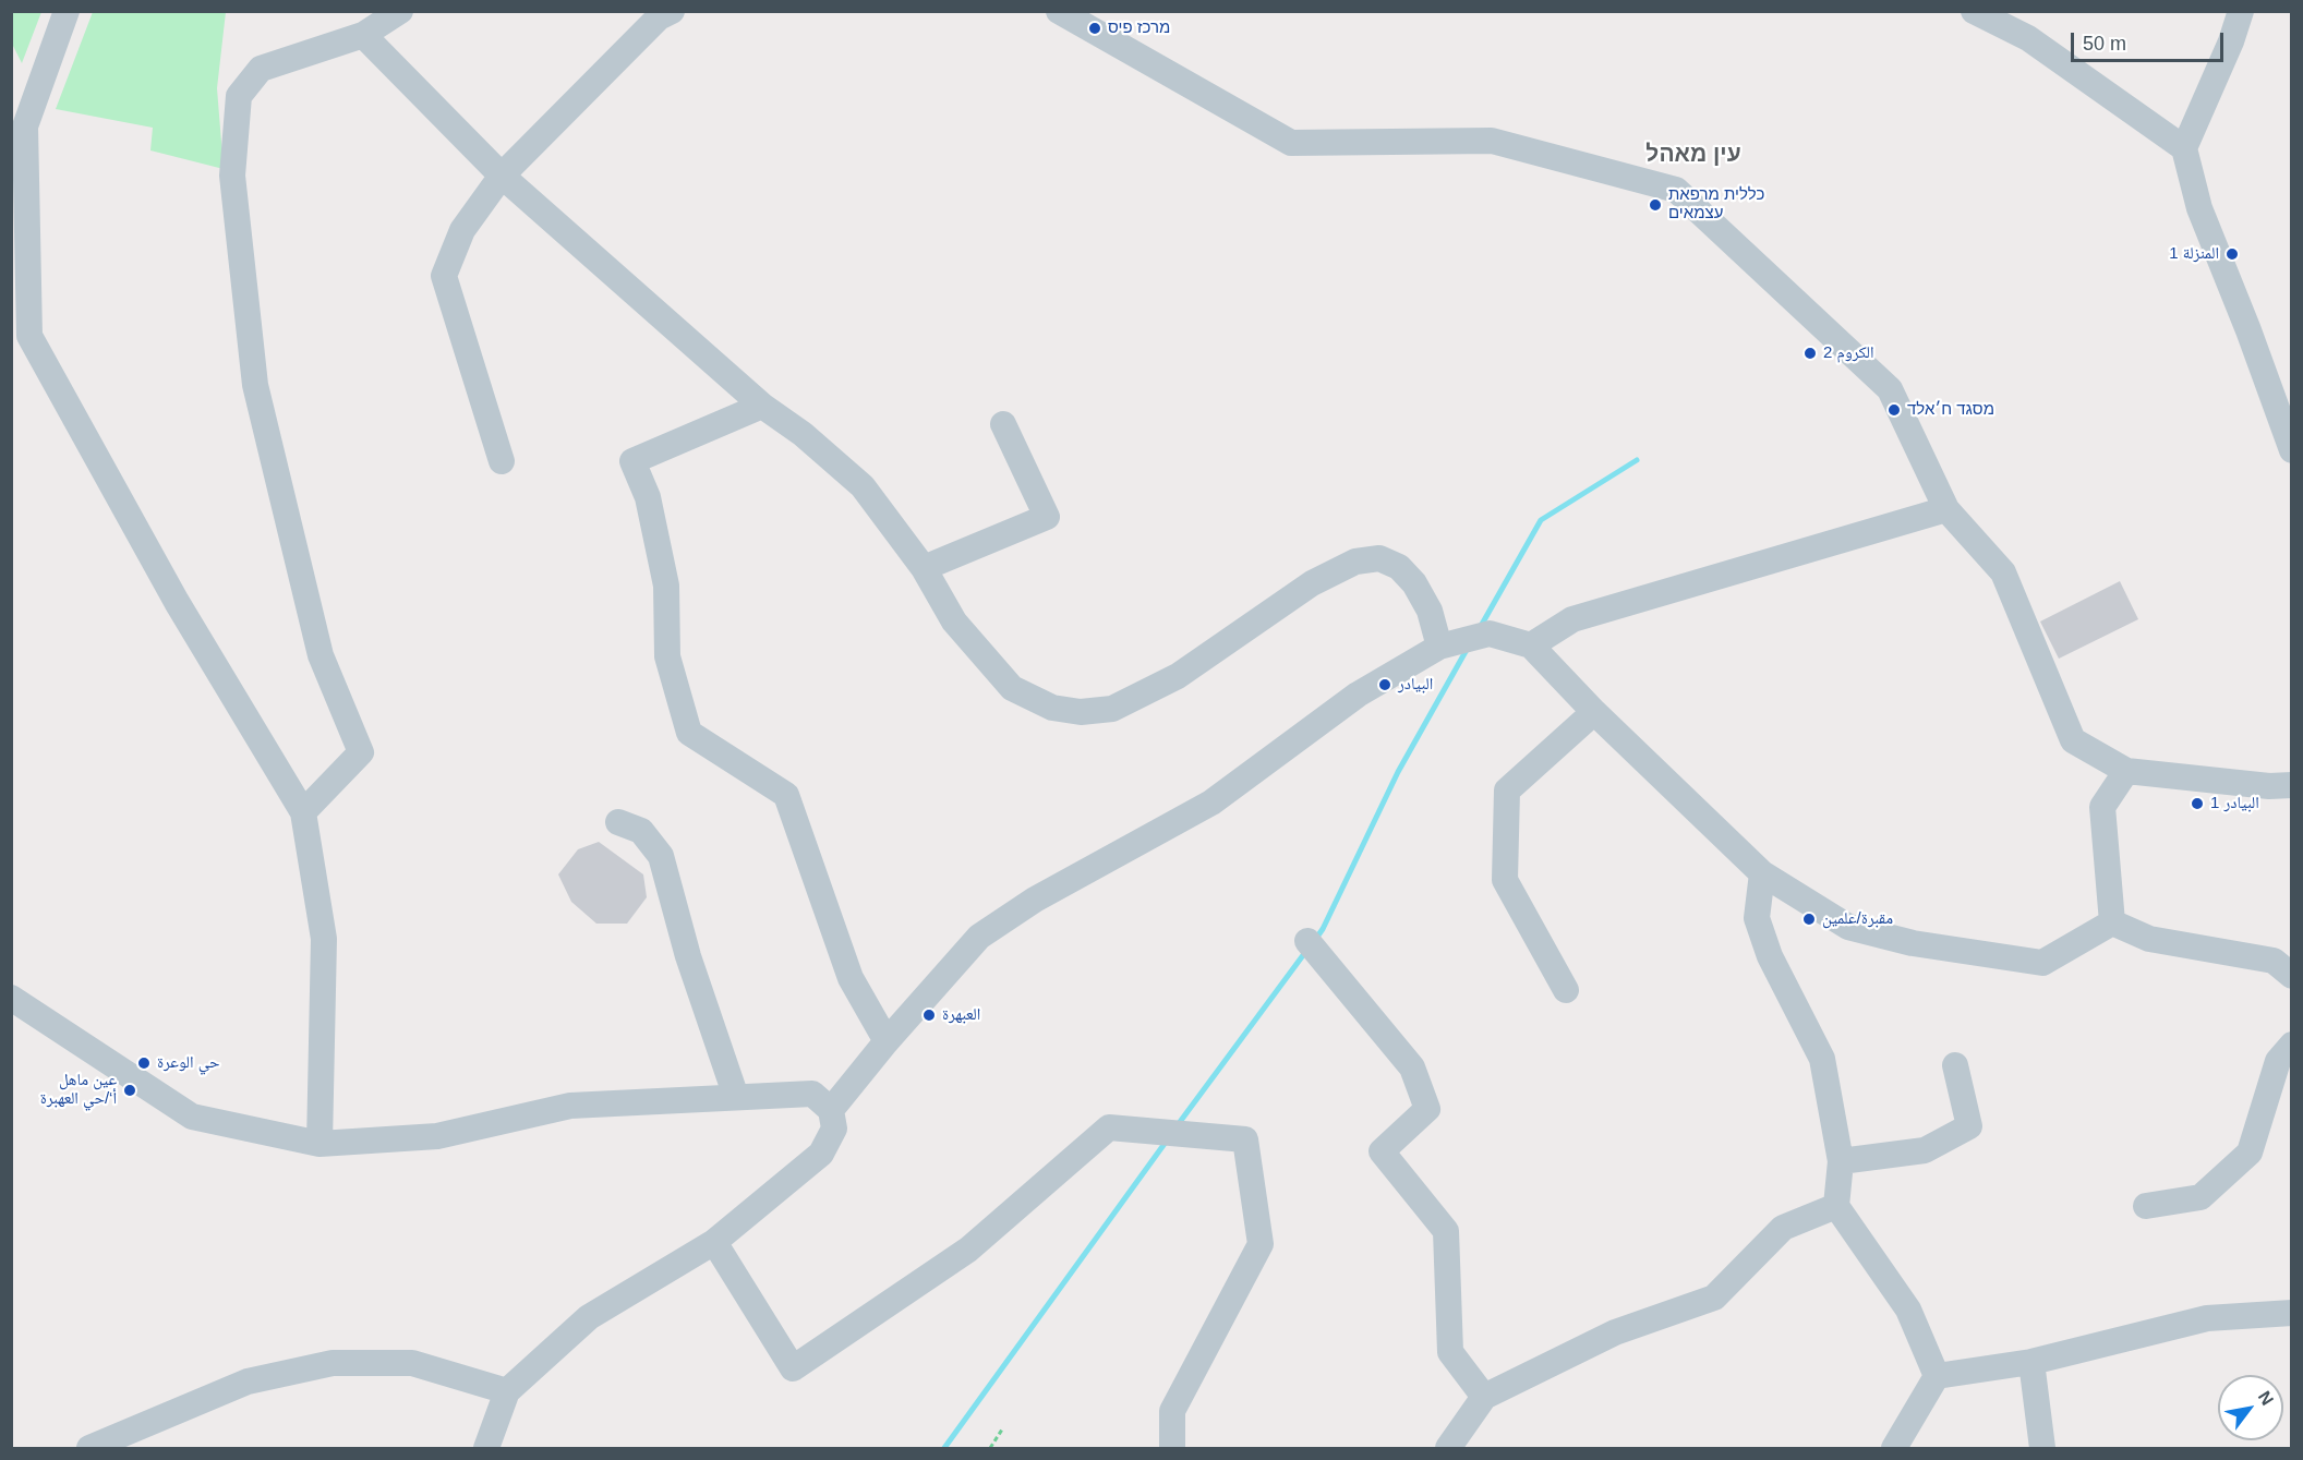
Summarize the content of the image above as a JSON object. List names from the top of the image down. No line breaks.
{"districts":["עין מאהל"],"places":["מרכז פיס","כללית מרפאת עצמאים","المنزلة 1","الكروم 2","מסגד ח׳אלד","البيادر","البيادر 1","مقبرة/علمين","العبهرة","حي الوعرة","عين ماهل أ‘/حي العهبرة"],"scale_bar":"50 m","north":"top right"}
